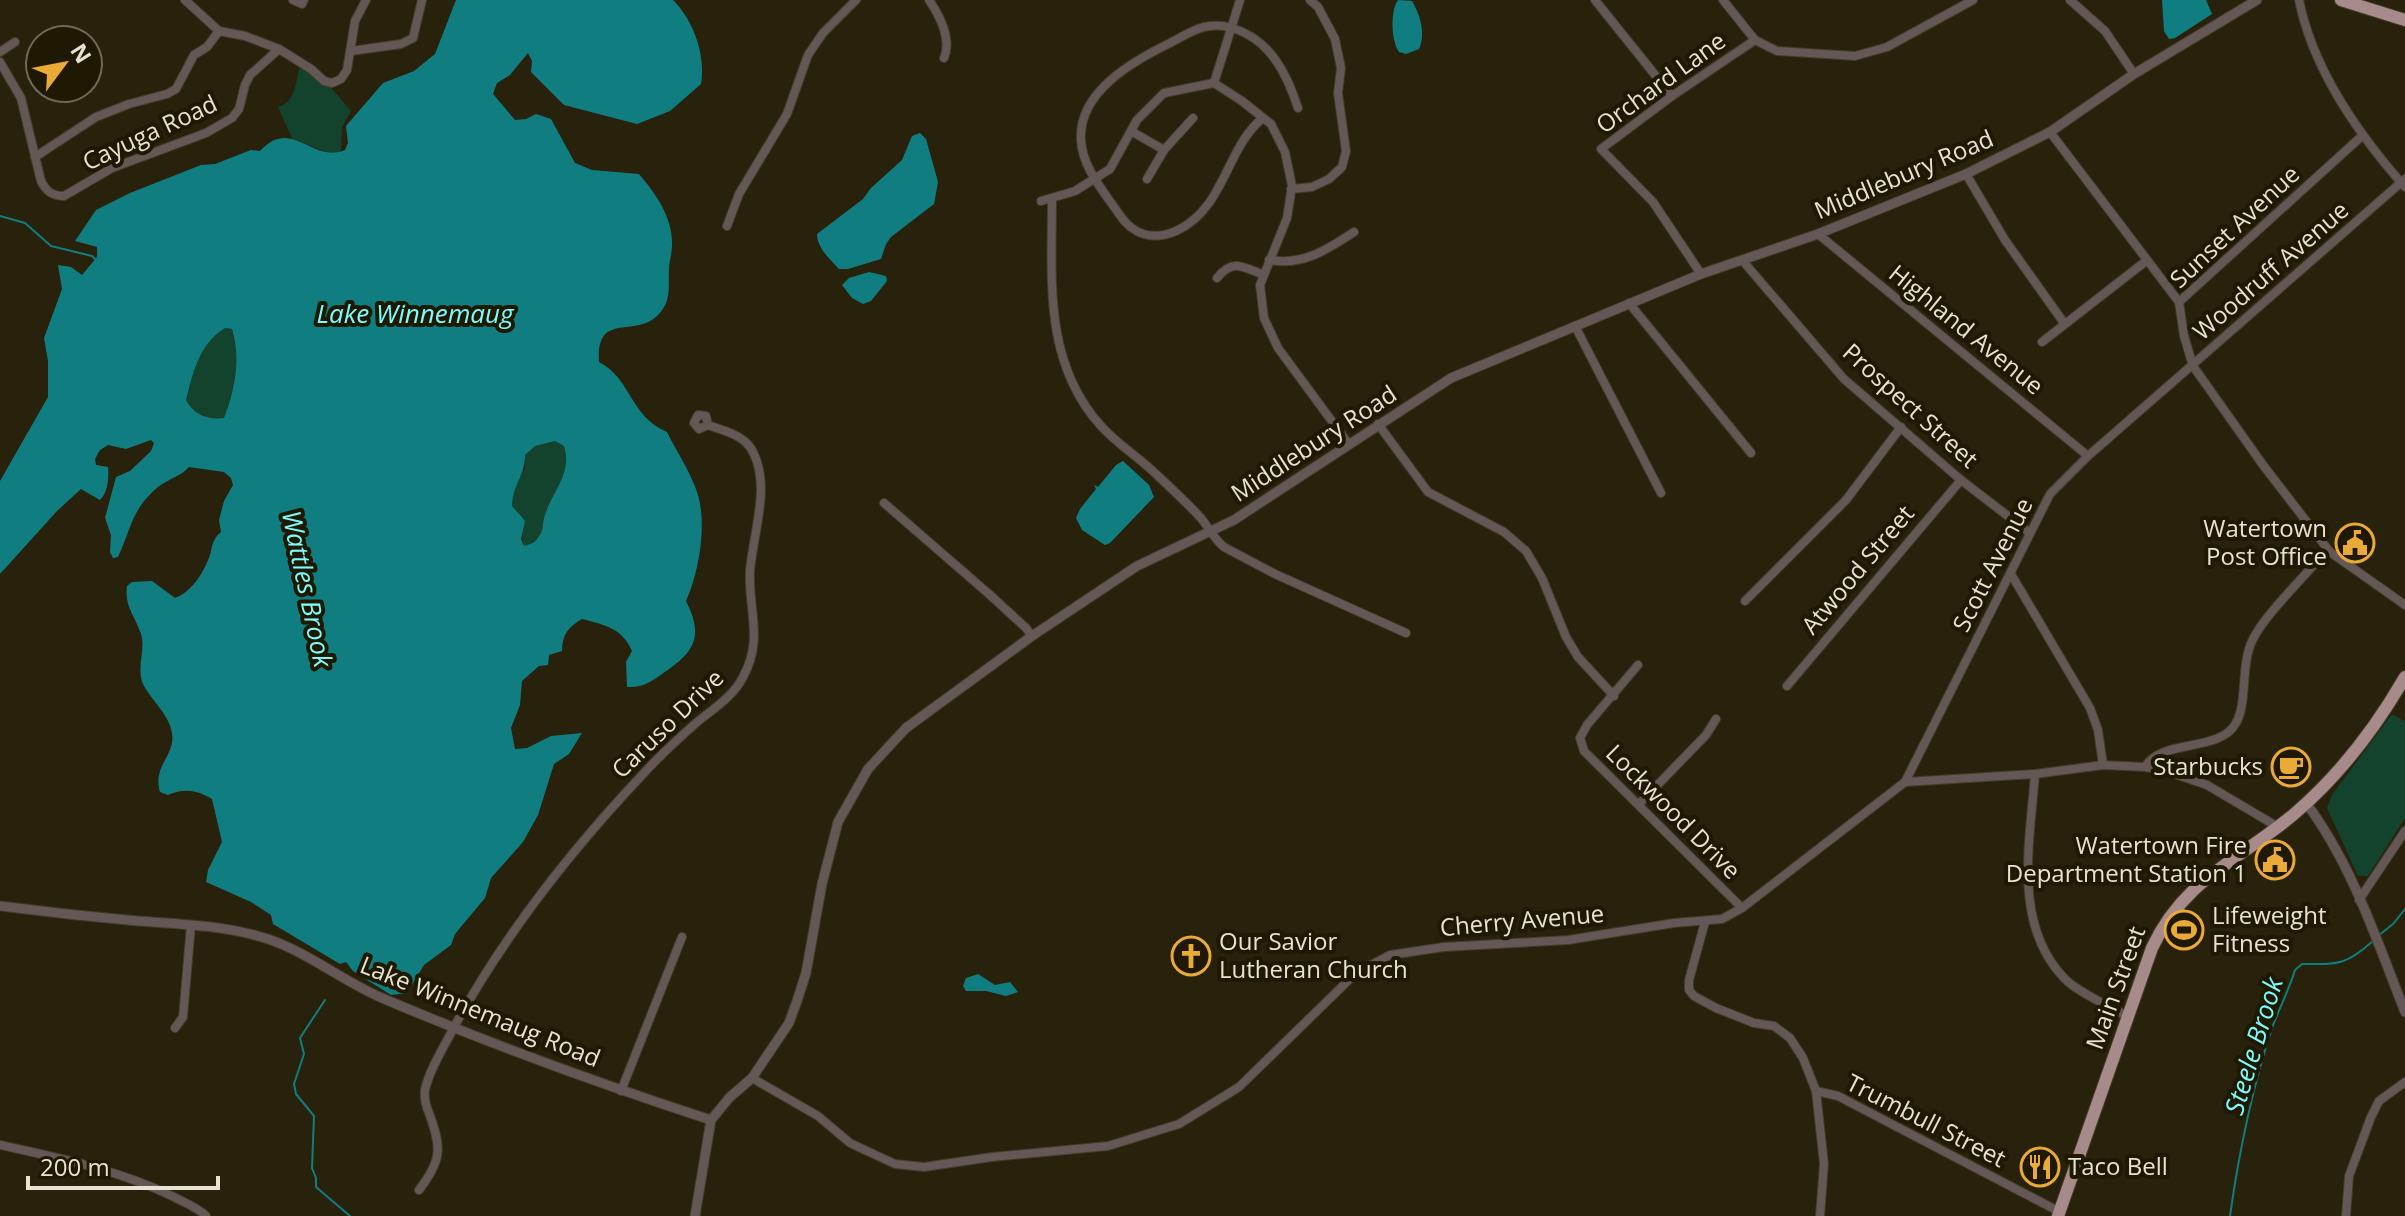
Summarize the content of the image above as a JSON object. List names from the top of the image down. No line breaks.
{"streets":{"main road":["Main Street"],"street":["Orchard Lane","Cayuga Road","Middlebury Road","Sunset Avenue","Woodruff Avenue","Highland Avenue","Prospect Street","Scott Avenue","Atwood Street","Caruso Drive","Lockwood Drive","Cherry Avenue","Lake Winnemaug Road","Trumbull Street"]},"crossings":[["Orchard Lane","Middlebury Road"],["Middlebury Road","Highland Avenue"],["Middlebury Road","Prospect Street"],["Middlebury Road","Cherry Avenue"],["Middlebury Road","Lake Winnemaug Road"],["Sunset Avenue","Woodruff Avenue"],["Sunset Avenue","Scott Avenue"],["Woodruff Avenue","Scott Avenue"],["Highland Avenue","Scott Avenue"],["Prospect Street","Scott Avenue"],["Prospect Street","Atwood Street"],["Scott Avenue","Cherry Avenue"],["Caruso Drive","Lake Winnemaug Road"],["Lockwood Drive","Cherry Avenue"],["Main Street","Trumbull Street"]],"water":["Lake Winnemaug","Wattles Brook","Steele Brook"],"places":{"public building":["Watertown Post Office","Watertown Fire Department Station 1"],"cafe":["Starbucks"],"sports":["Lifeweight Fitness"],"church":["Our Savior Lutheran Church"],"restaurant":["Taco Bell"]},"scale_bar":"200 m","north":"top right"}
